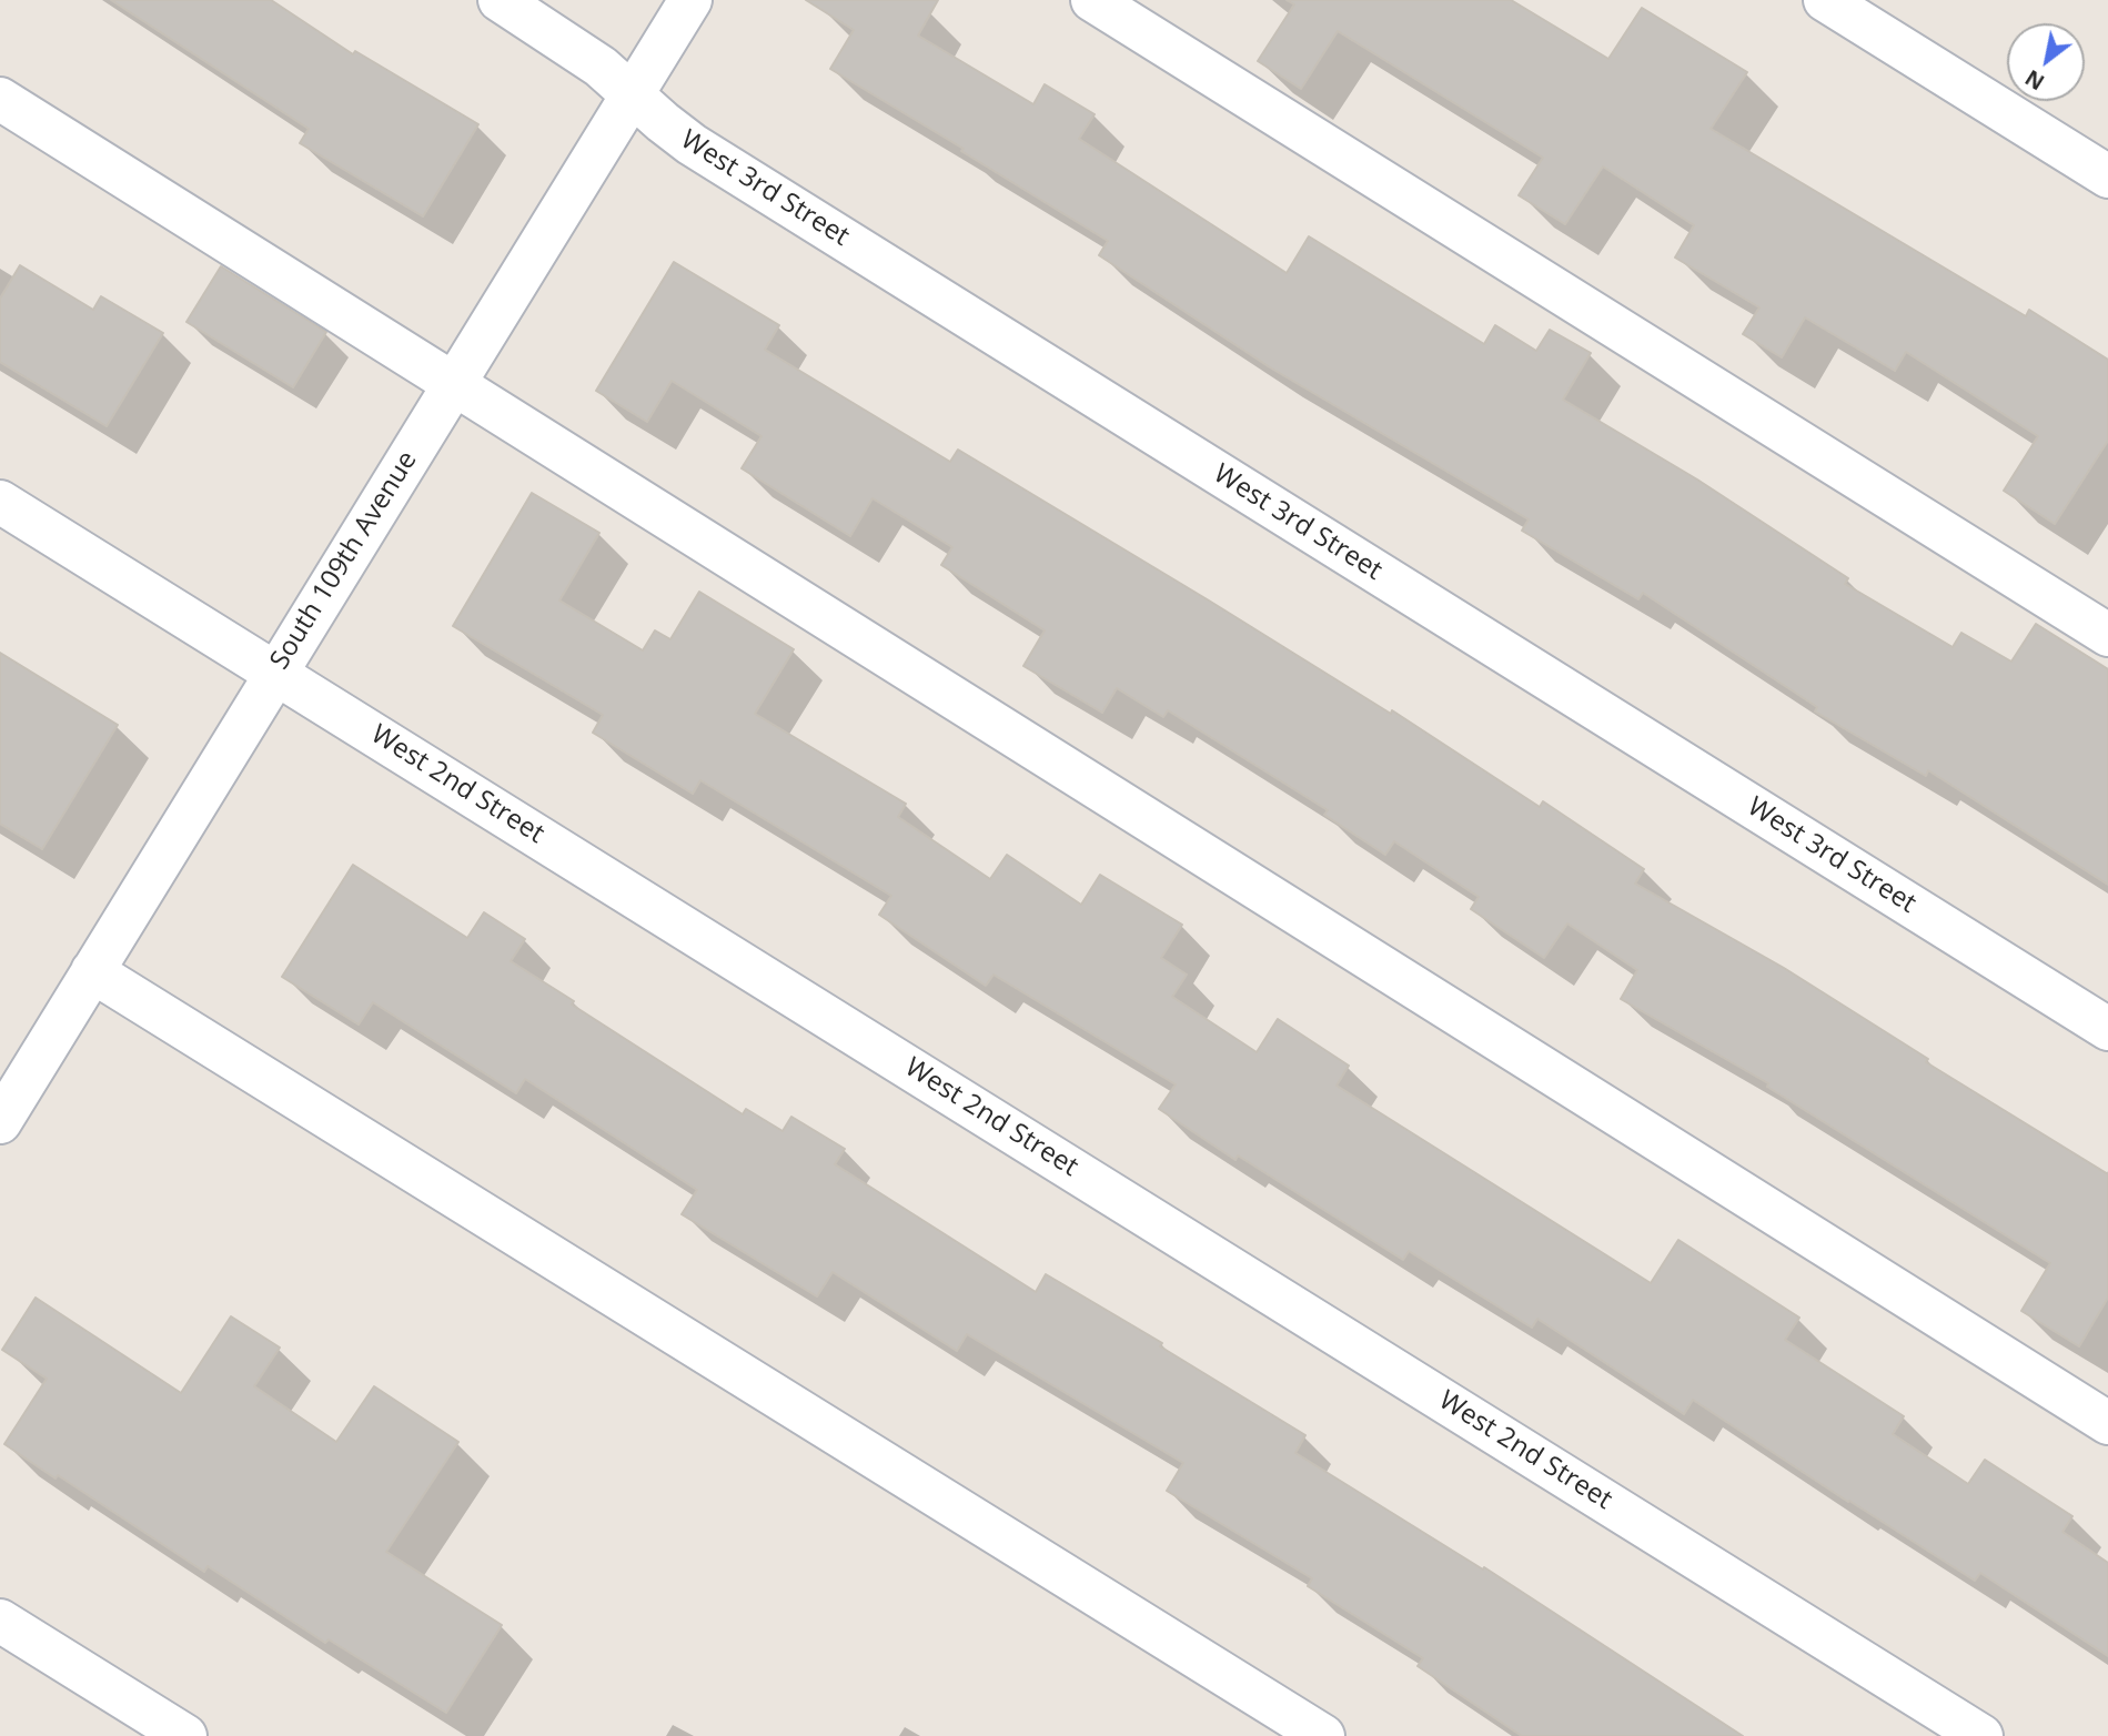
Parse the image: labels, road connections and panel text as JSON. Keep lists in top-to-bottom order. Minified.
{"streets":{"street":["West 3rd Street","South 109th Avenue","West 2nd Street"]},"crossings":[["West 3rd Street","South 109th Avenue"],["South 109th Avenue","West 2nd Street"]],"north":"bottom left"}
